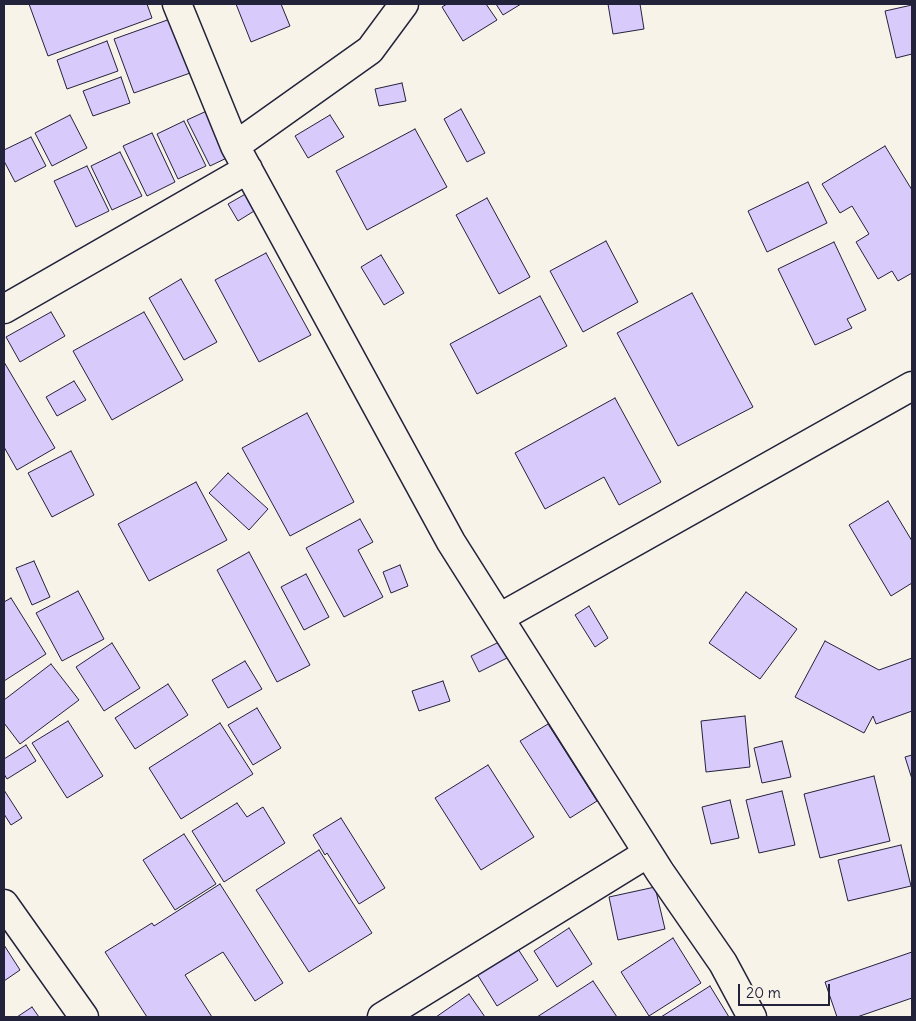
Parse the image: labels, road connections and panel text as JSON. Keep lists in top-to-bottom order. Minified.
{"scale_bar":"20 m"}
